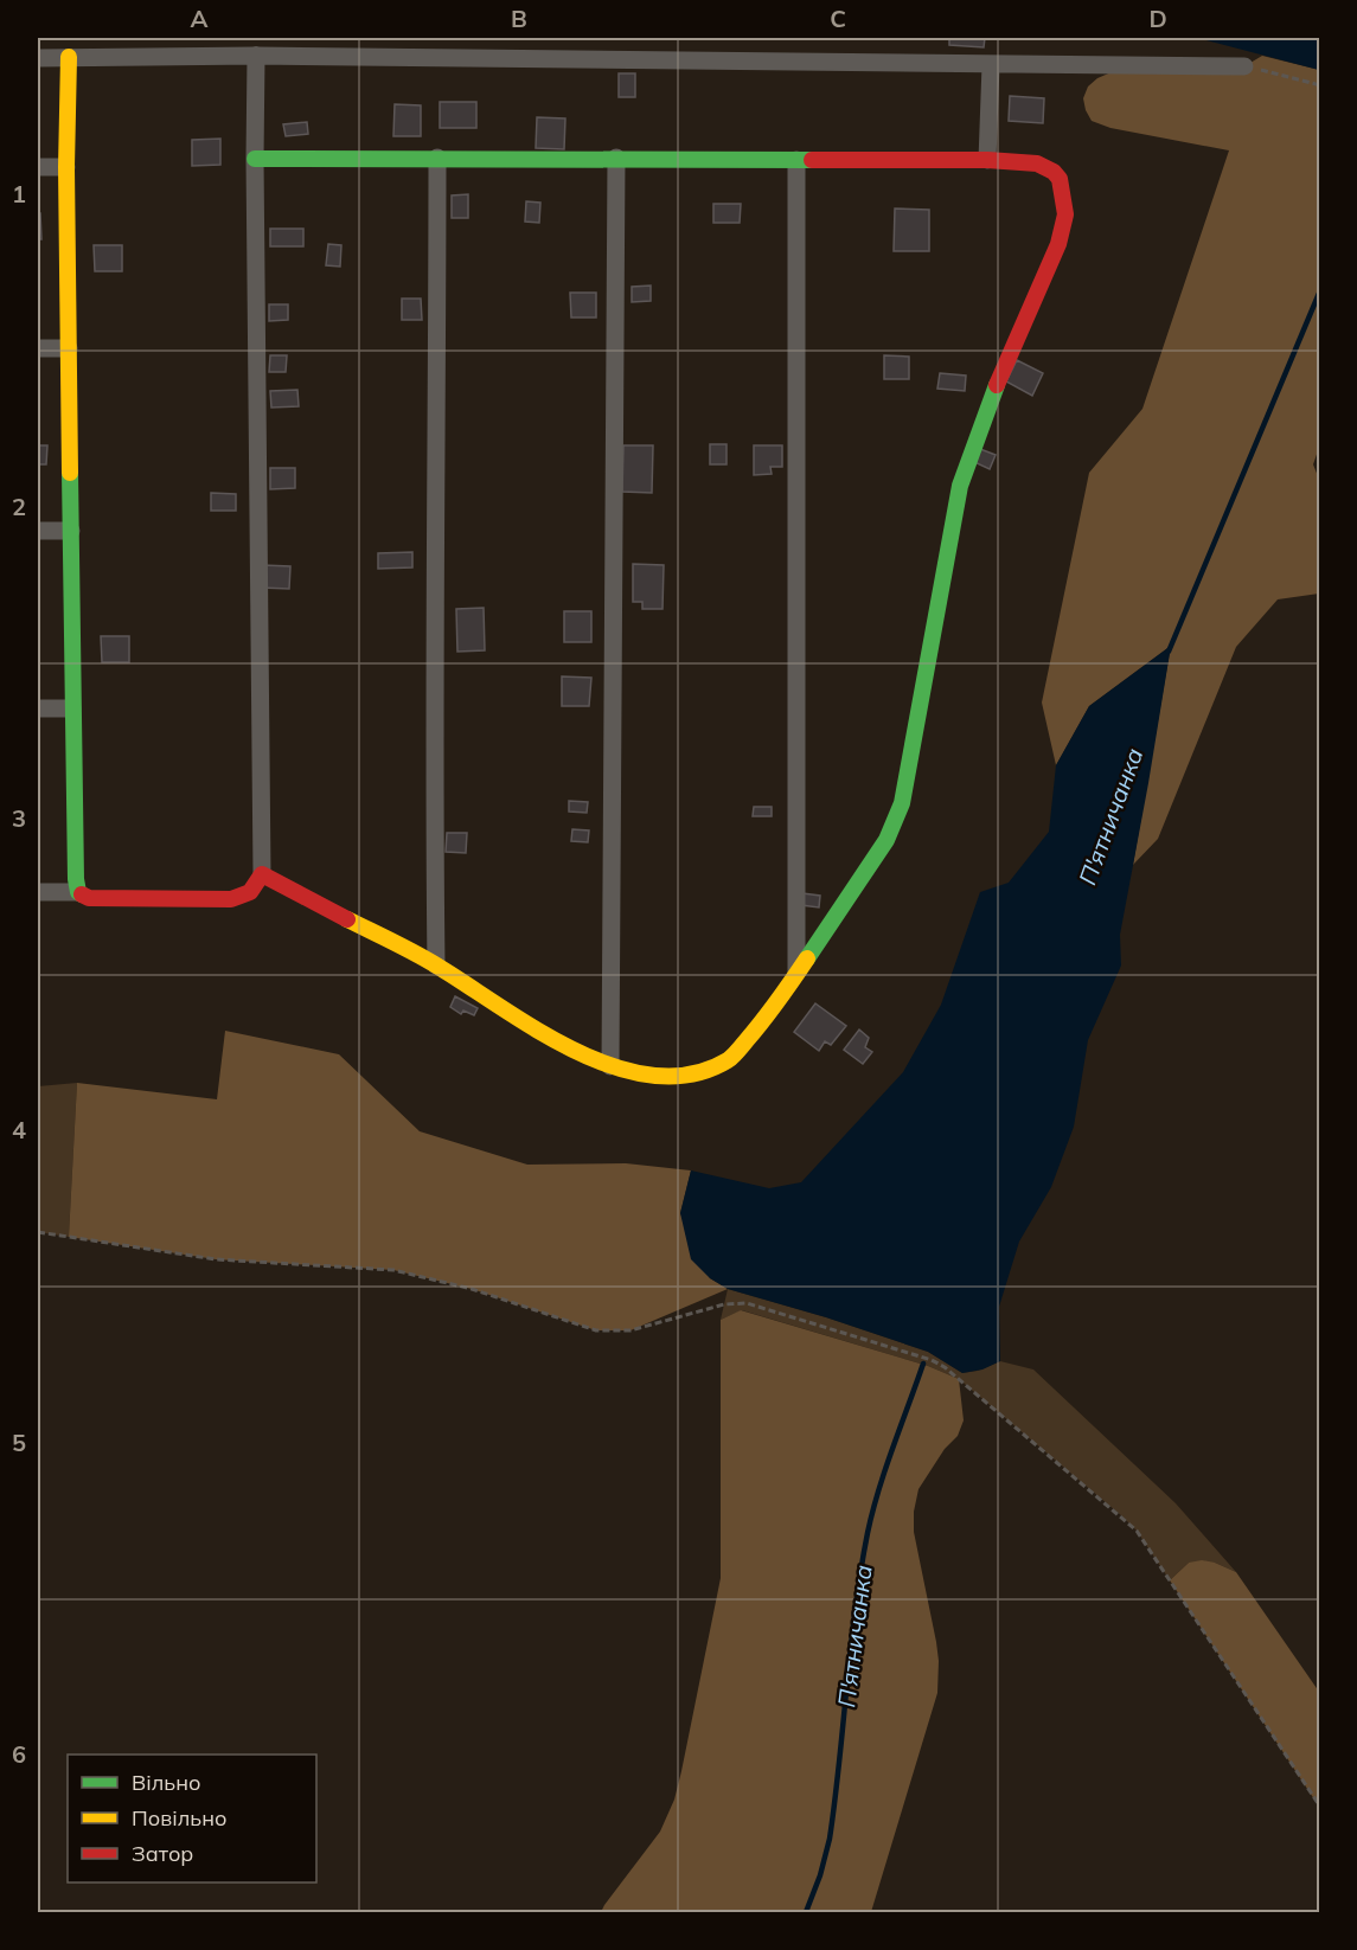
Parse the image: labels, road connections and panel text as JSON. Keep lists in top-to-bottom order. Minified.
{"water":["П'ятничанка"],"legend":["Вільно","Повільно","Затор"],"grid":{"columns":["A","B","C","D"],"rows":["1","2","3","4","5","6"]}}
